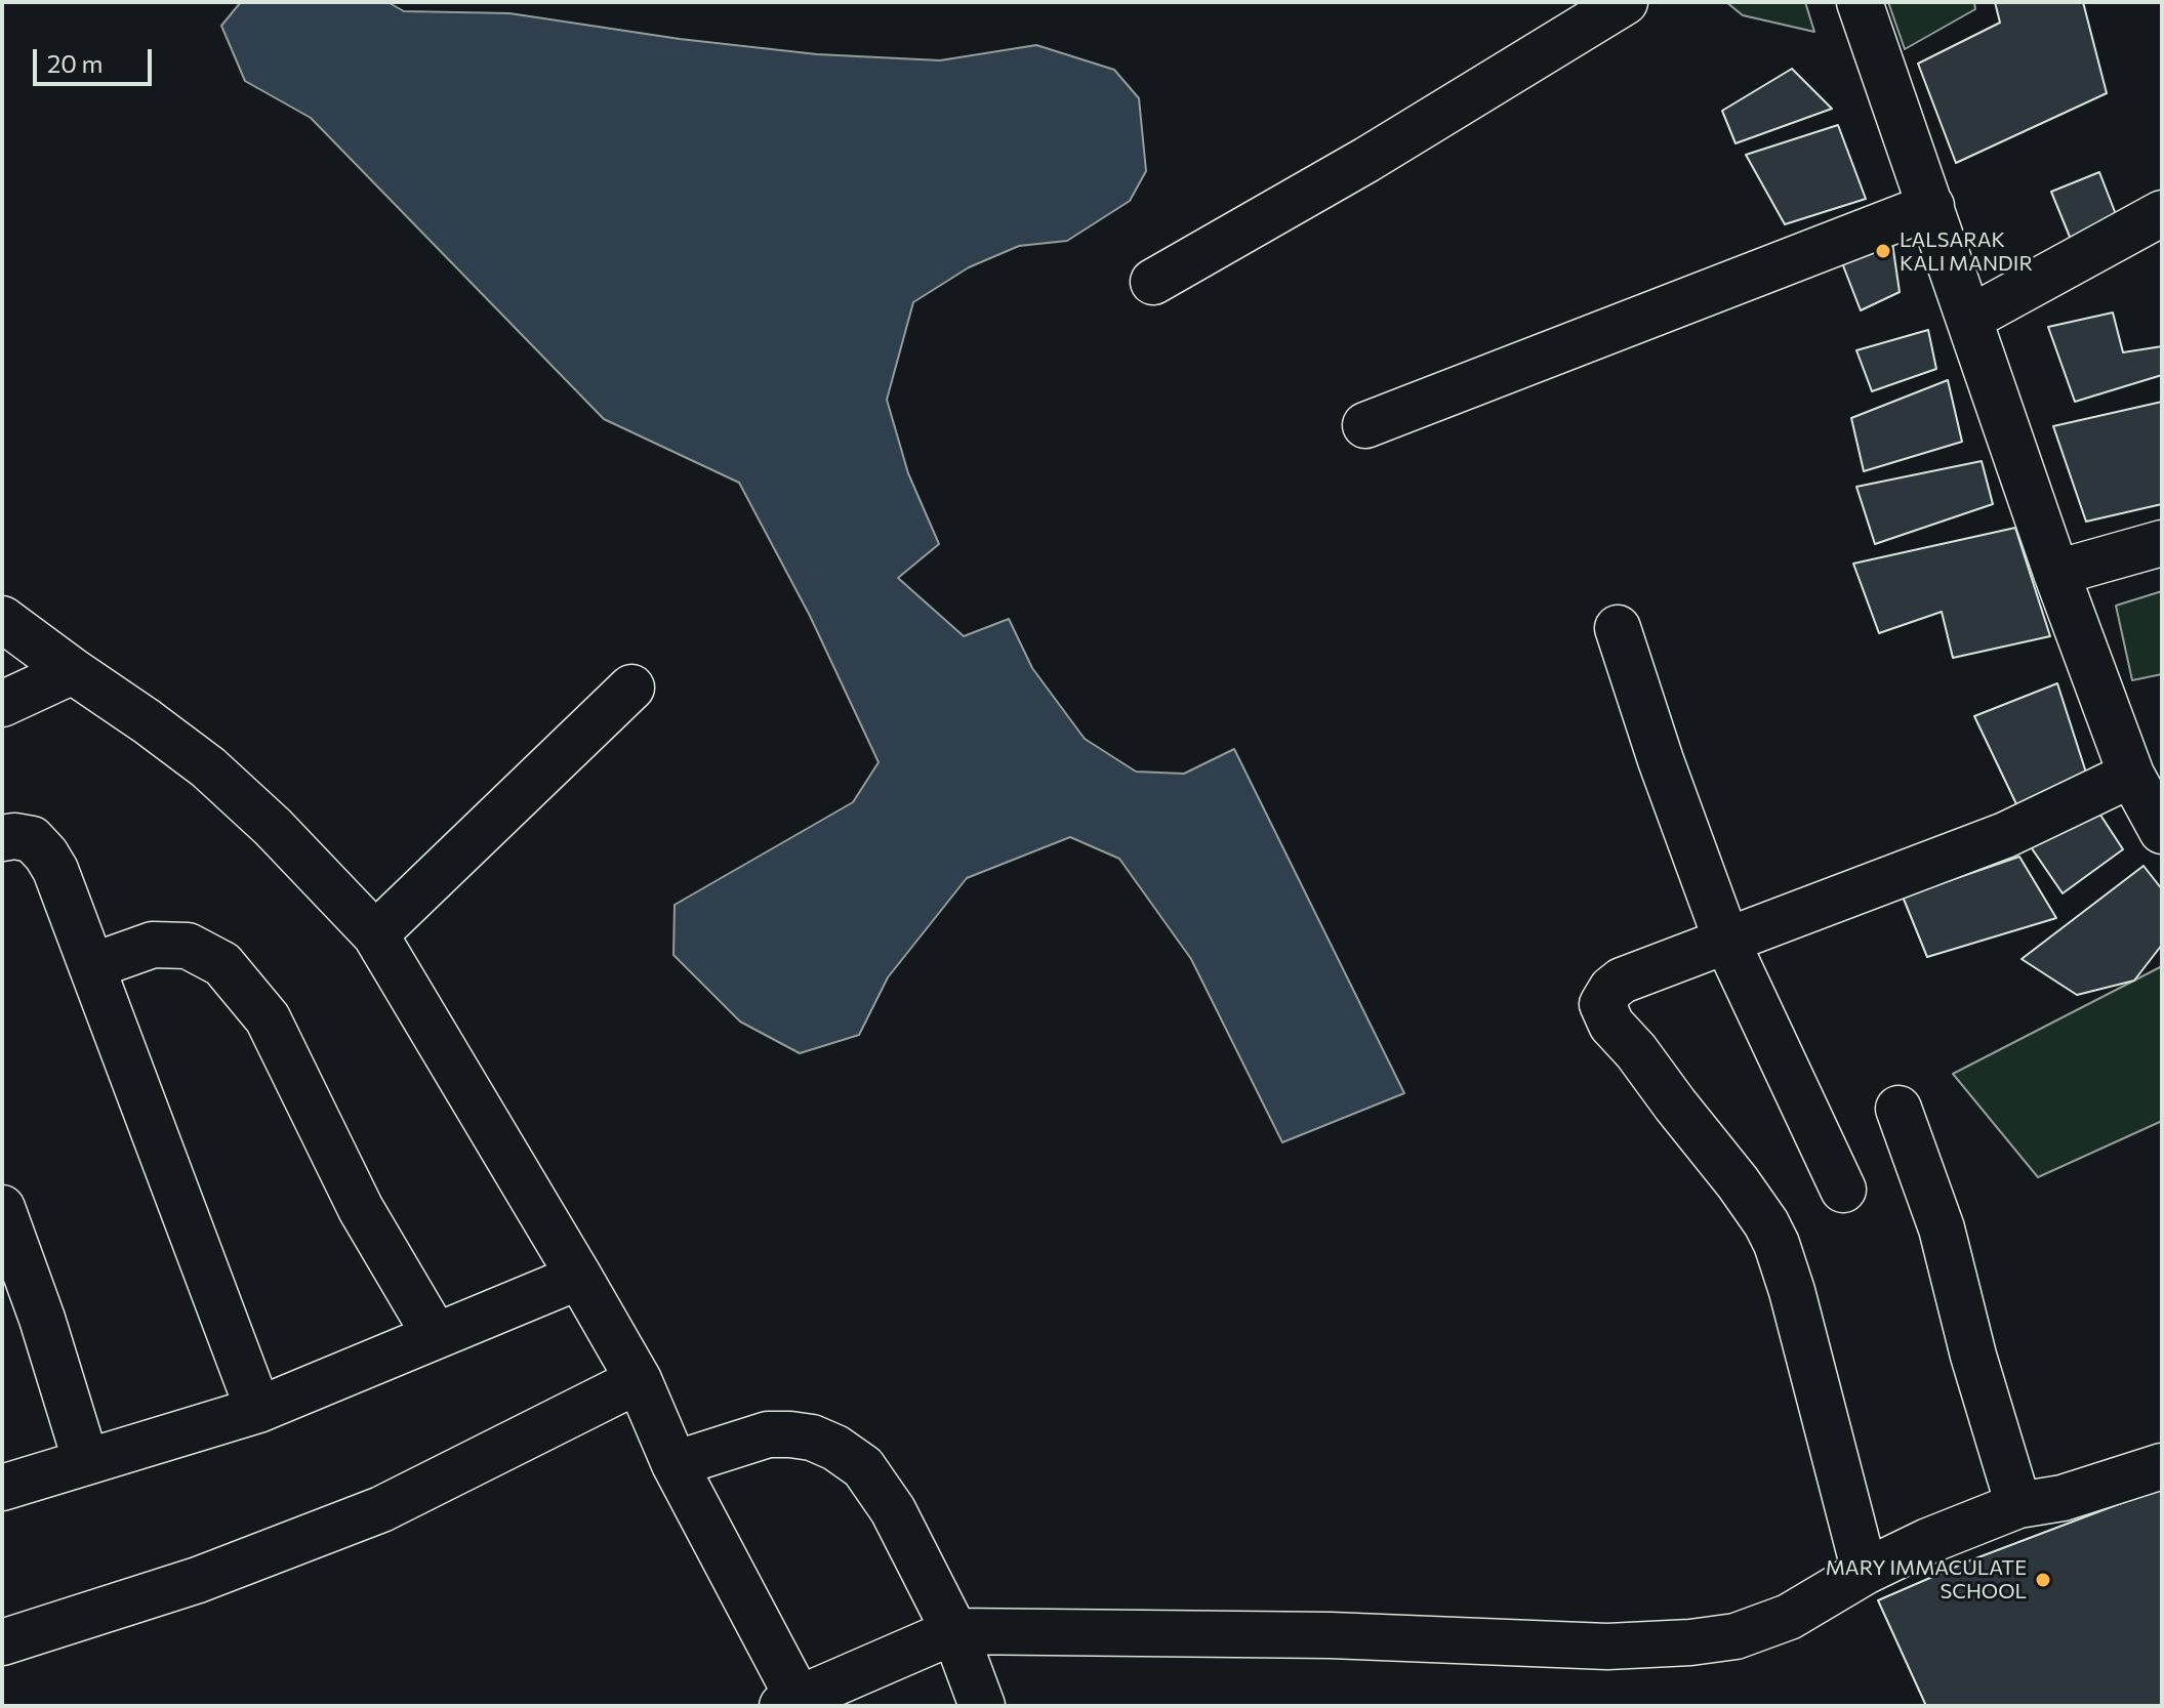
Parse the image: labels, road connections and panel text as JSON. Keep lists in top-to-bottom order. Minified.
{"places":["LALSARAK KALI MANDIR","MARY IMMACULATE SCHOOL"],"scale_bar":"20 m"}
